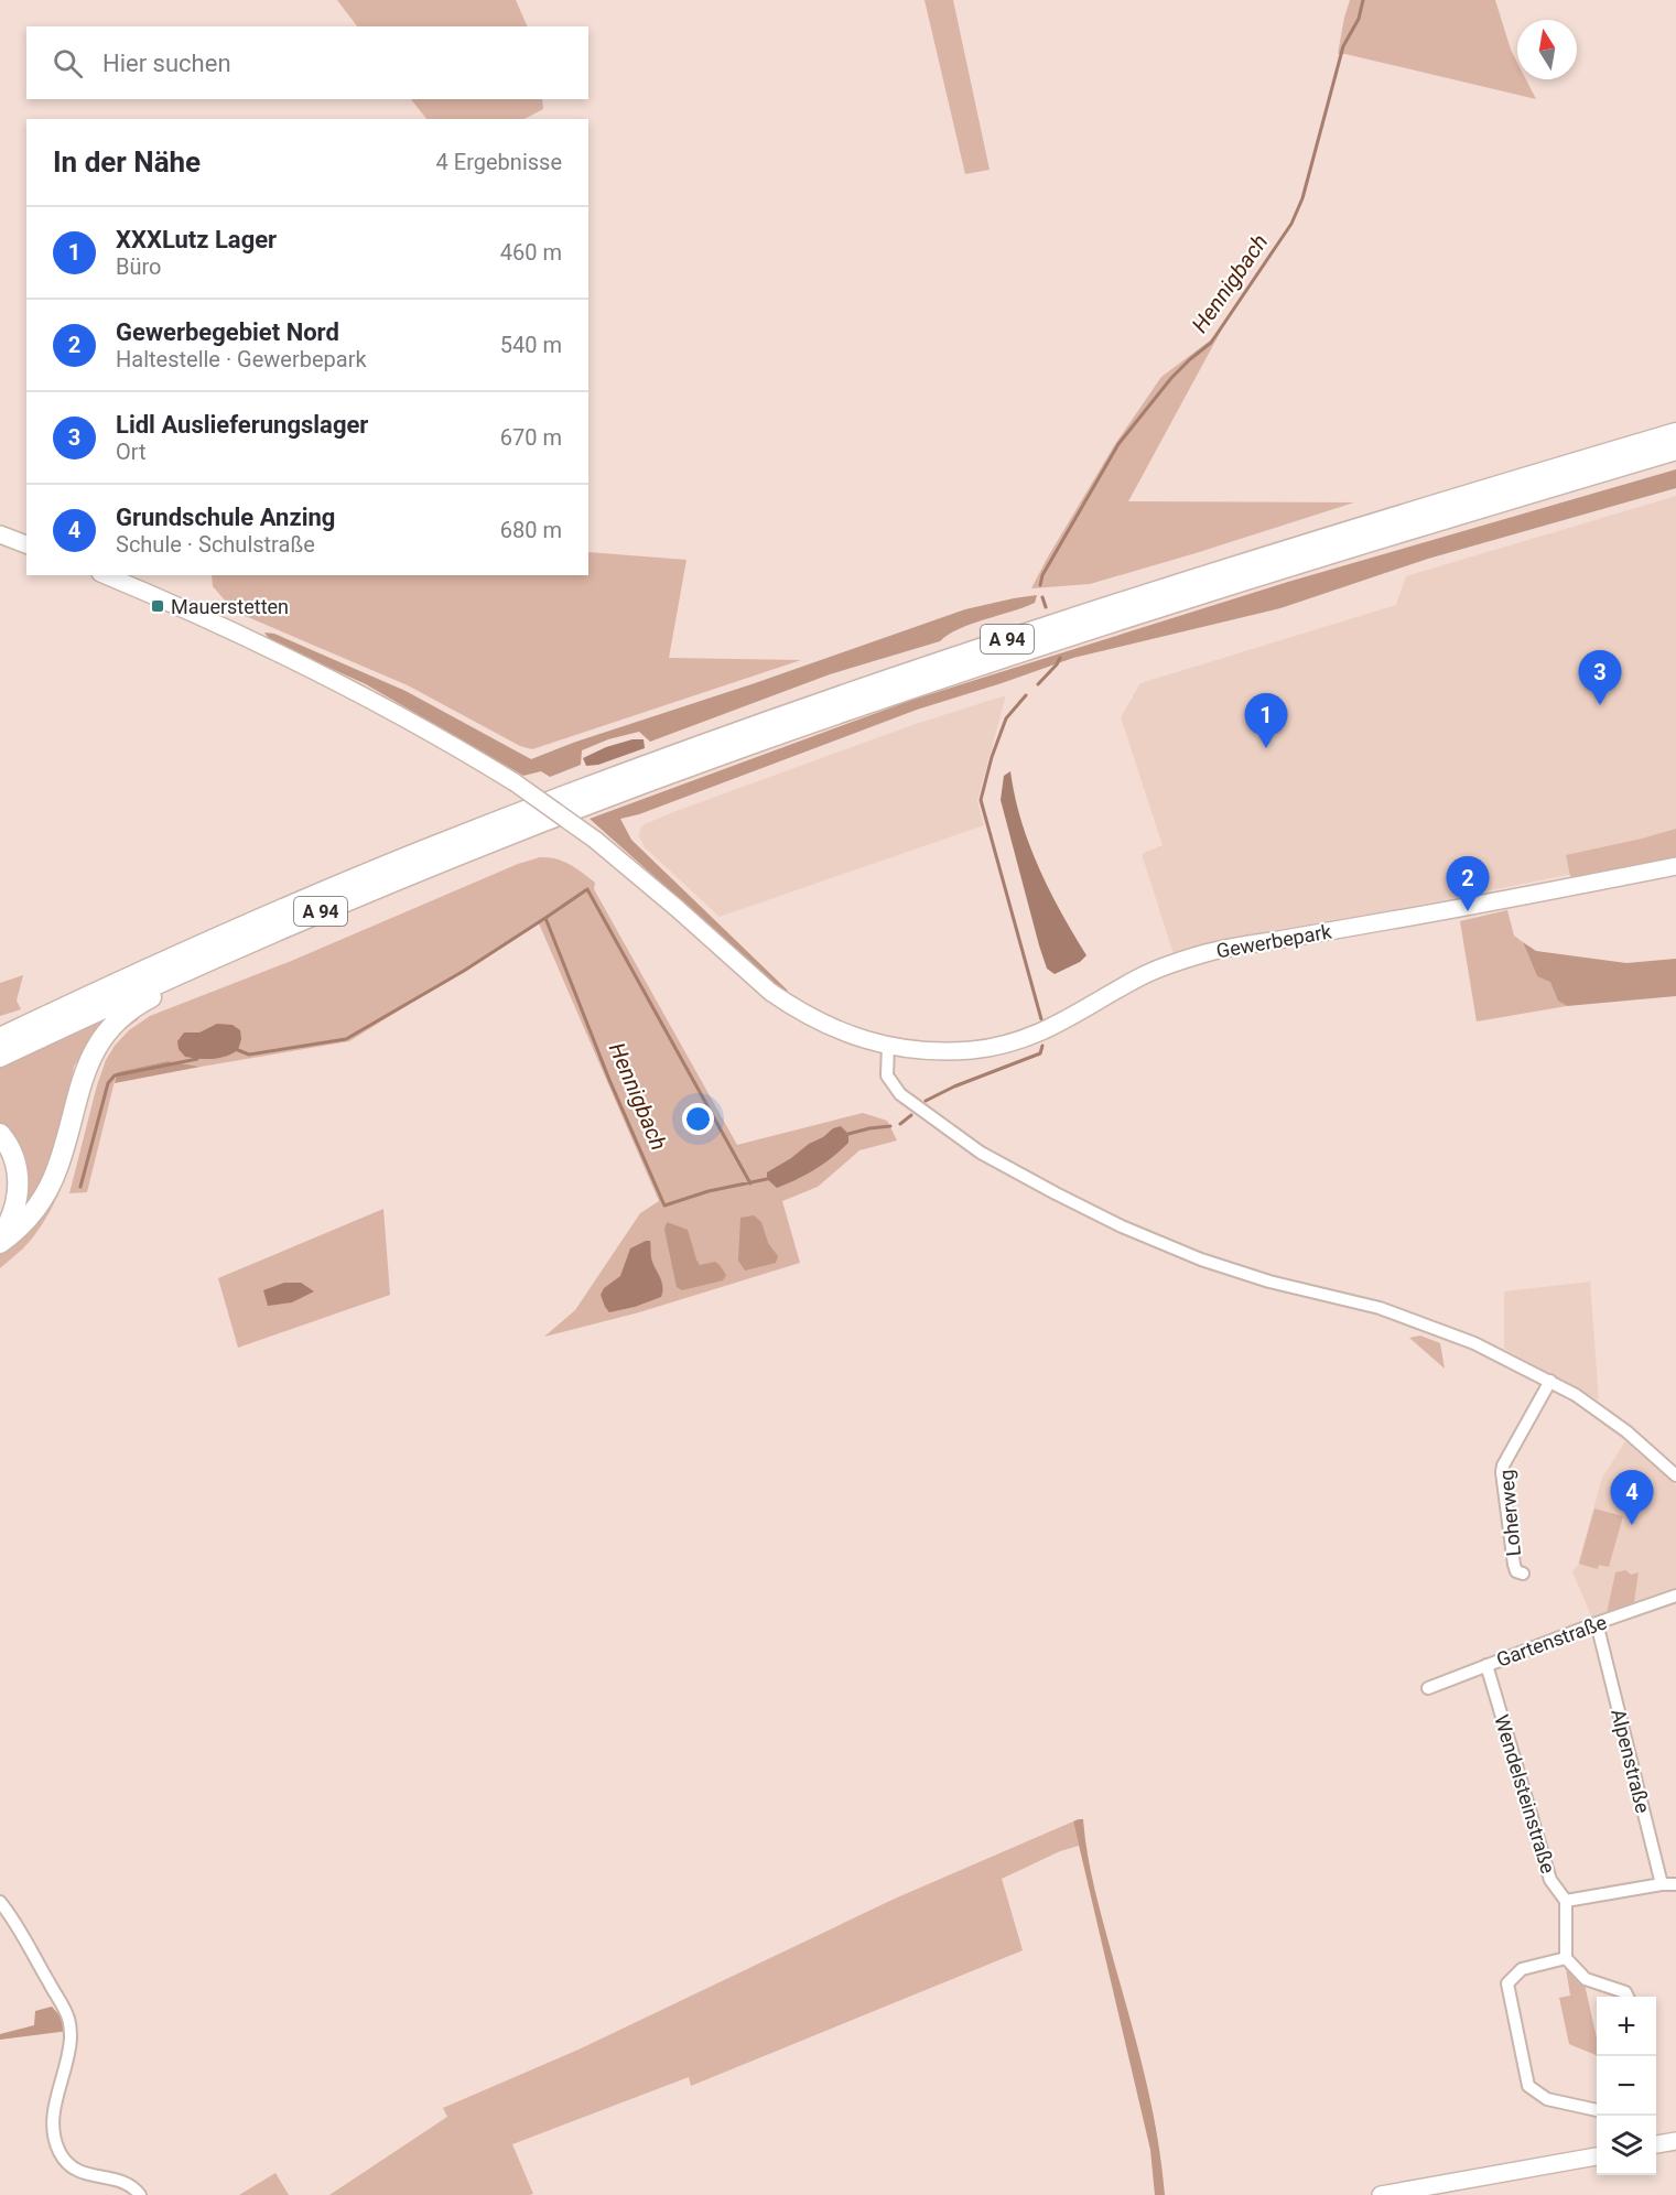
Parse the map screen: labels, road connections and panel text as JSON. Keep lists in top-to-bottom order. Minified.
{"streets":{"highway":["A 94"],"street":["Gewerbepark","Loherweg","Gartenstraße","Alpenstraße","Wendelsteinstraße"]},"crossings":[["Gartenstraße","Alpenstraße"],["Gartenstraße","Wendelsteinstraße"]],"water":["Hennigbach"],"places":{"transit":["Mauerstetten"]},"north":"top","page":{"search":"Hier suchen","heading":["In der Nähe","4 Ergebnisse"],"list":[{"mark":"1","name":"XXXLutz Lager","note":"Büro","value":"460 m"},{"mark":"2","name":"Gewerbegebiet Nord","note":"Haltestelle · Gewerbepark","value":"540 m"},{"mark":"3","name":"Lidl Auslieferungslager","note":"Ort","value":"670 m"},{"mark":"4","name":"Grundschule Anzing","note":"Schule · Schulstraße","value":"680 m"}],"pins":["3","1","2","4"],"map_buttons":["+","−"]}}
